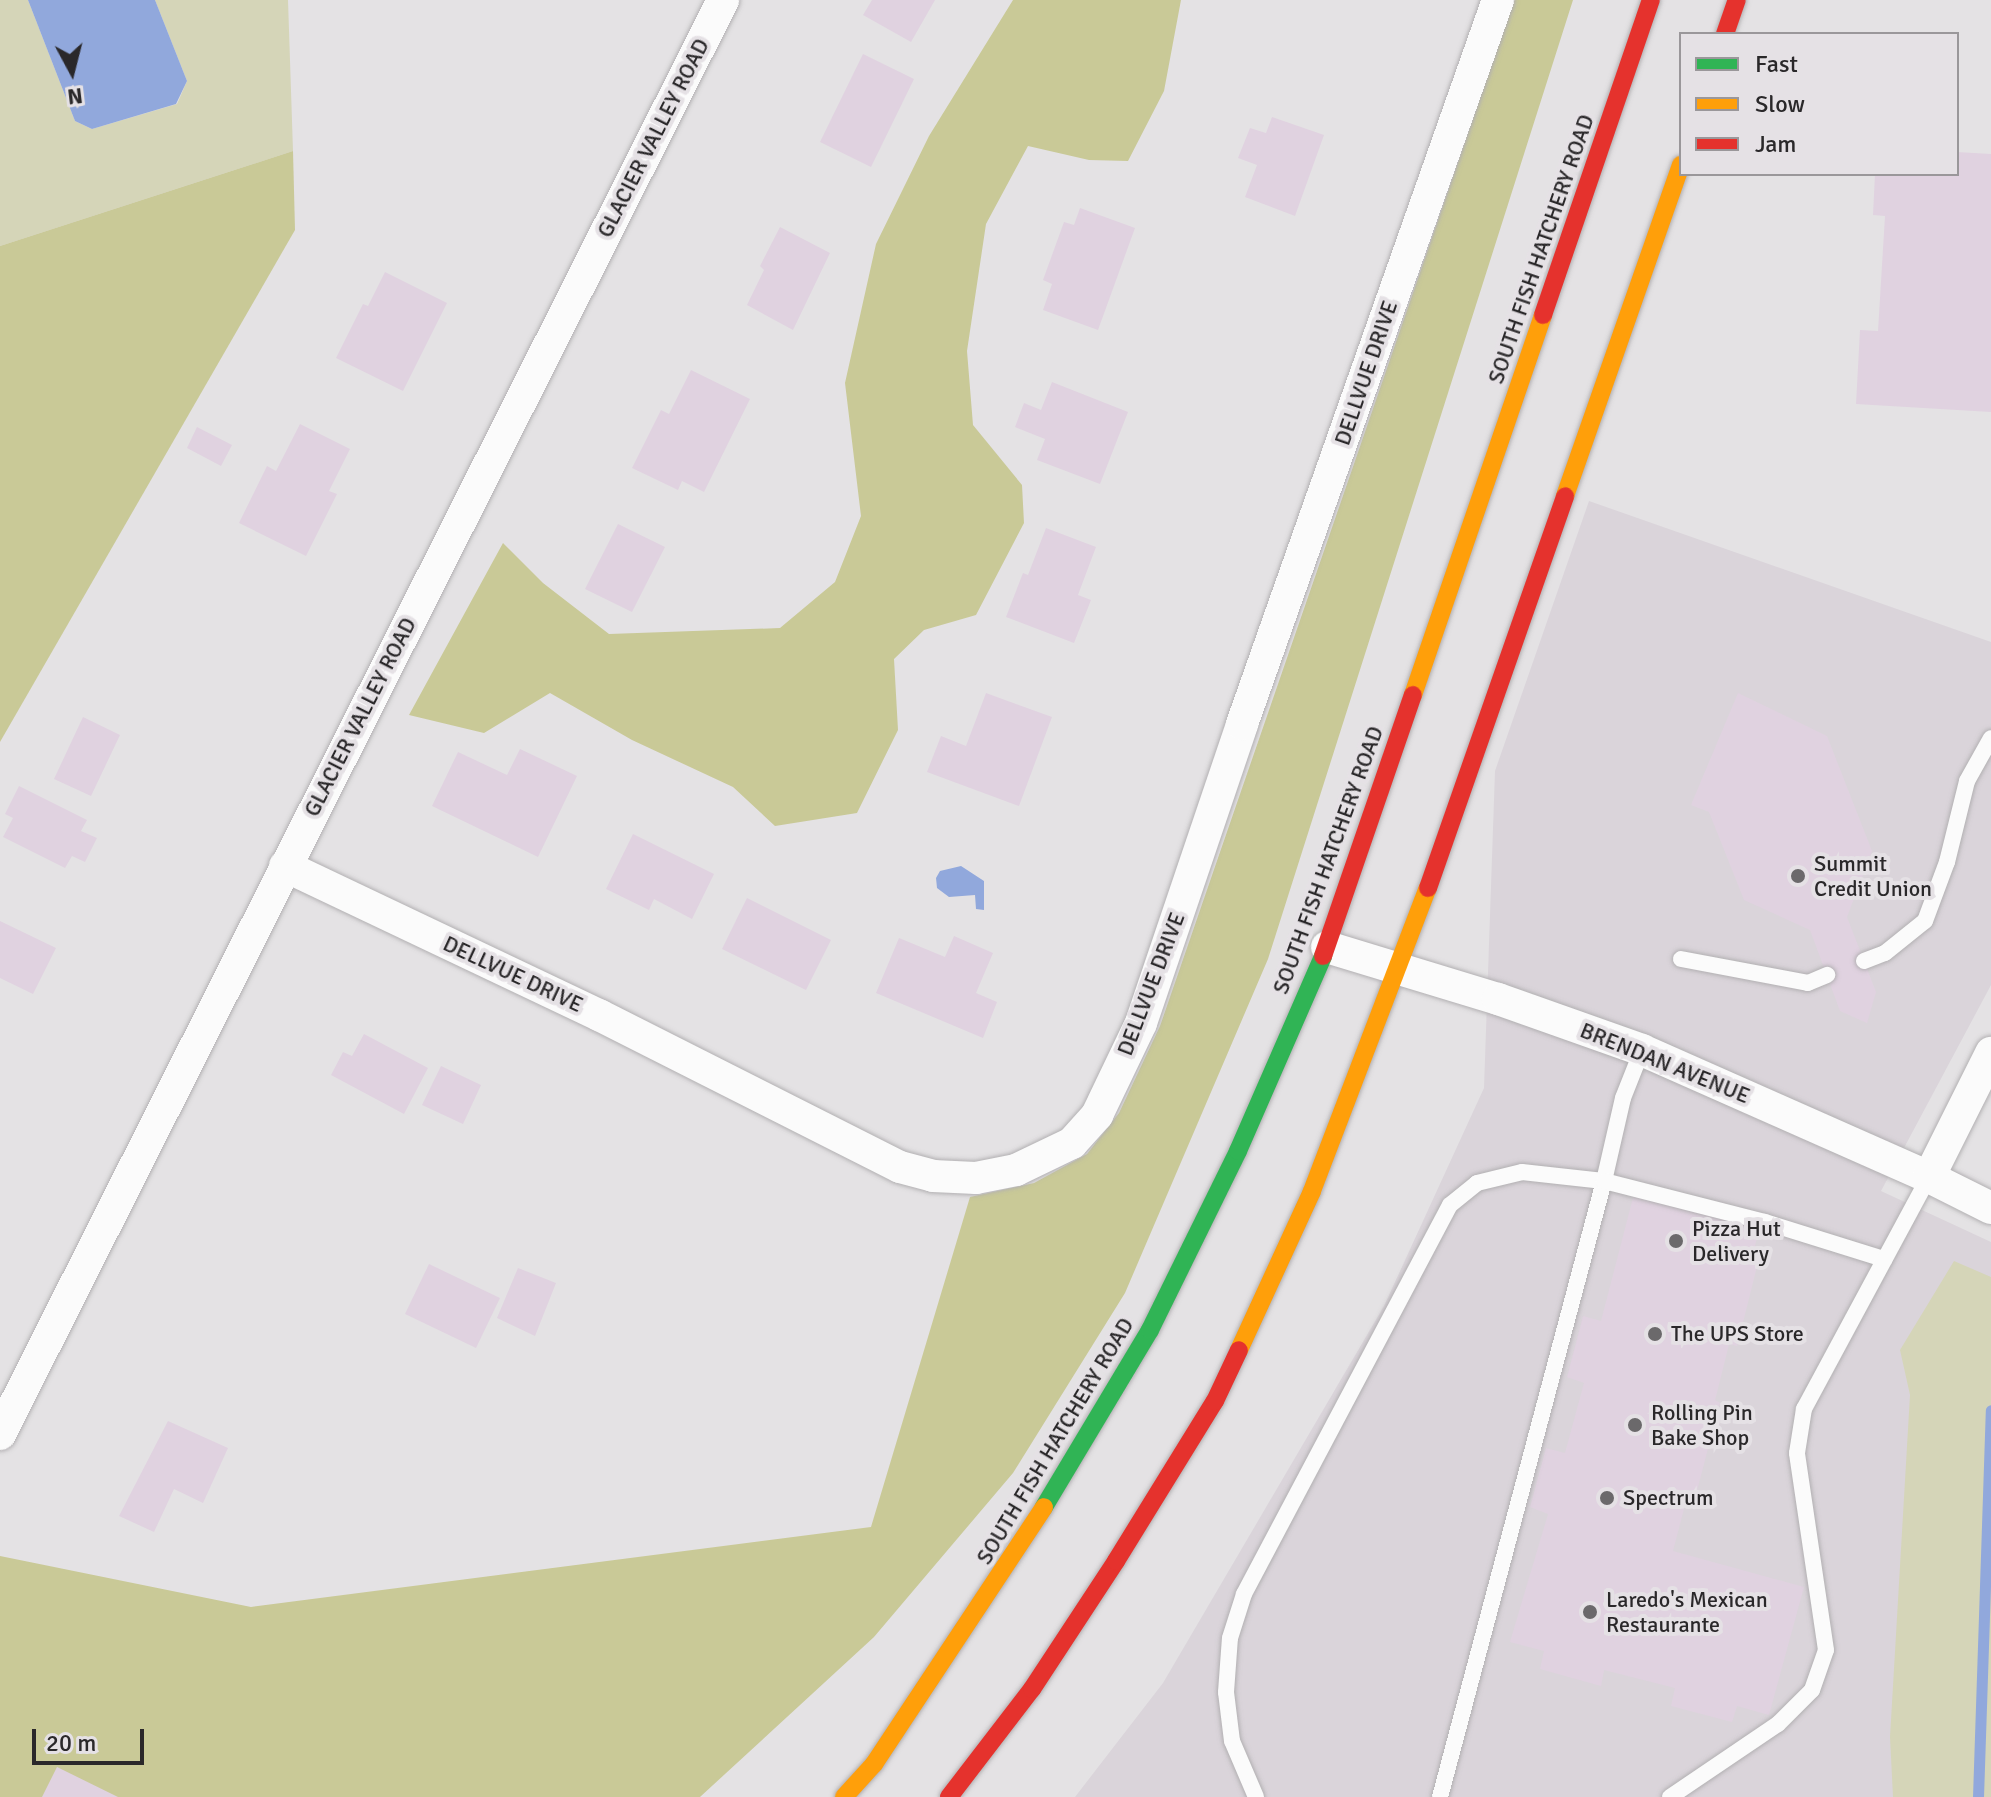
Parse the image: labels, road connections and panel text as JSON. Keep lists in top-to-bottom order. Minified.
{"streets":{"main road":["SOUTH FISH HATCHERY ROAD"],"street":["GLACIER VALLEY ROAD","DELLVUE DRIVE","BRENDAN AVENUE"]},"crossings":[["GLACIER VALLEY ROAD","DELLVUE DRIVE"],["SOUTH FISH HATCHERY ROAD","BRENDAN AVENUE"]],"places":["Summit Credit Union","Pizza Hut Delivery","The UPS Store","Rolling Pin Bake Shop","Spectrum","Laredo's Mexican Restaurante"],"legend":["Fast","Slow","Jam"],"scale_bar":"20 m","north":"bottom"}
